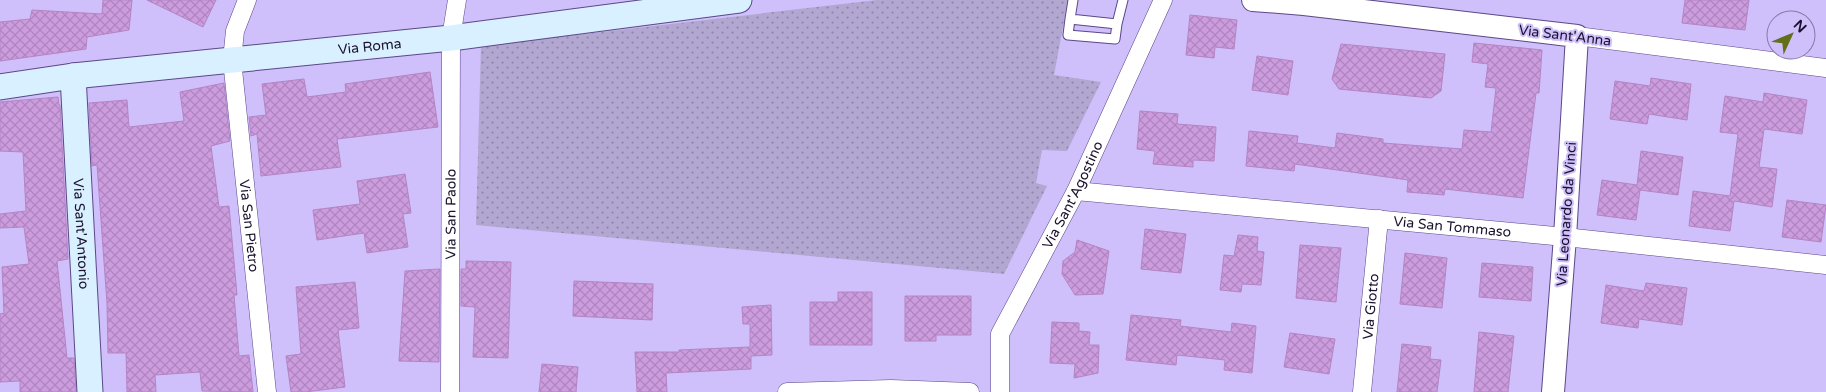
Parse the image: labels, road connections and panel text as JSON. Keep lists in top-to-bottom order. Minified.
{"streets":{"main road":["Via Roma","Via Sant'Antonio"],"street":["Via Sant'Anna","Via Sant'Agostino","Via Leonardo da Vinci","Via San Paolo","Via San Pietro","Via San Tommaso","Via Giotto"]},"crossings":[["Via Sant'Anna","Via Leonardo da Vinci"],["Via Roma","Via San Paolo"],["Via Roma","Via San Pietro"],["Via Roma","Via Sant'Antonio"],["Via Sant'Agostino","Via San Tommaso"],["Via Leonardo da Vinci","Via San Tommaso"],["Via San Tommaso","Via Giotto"]],"north":"top right"}
